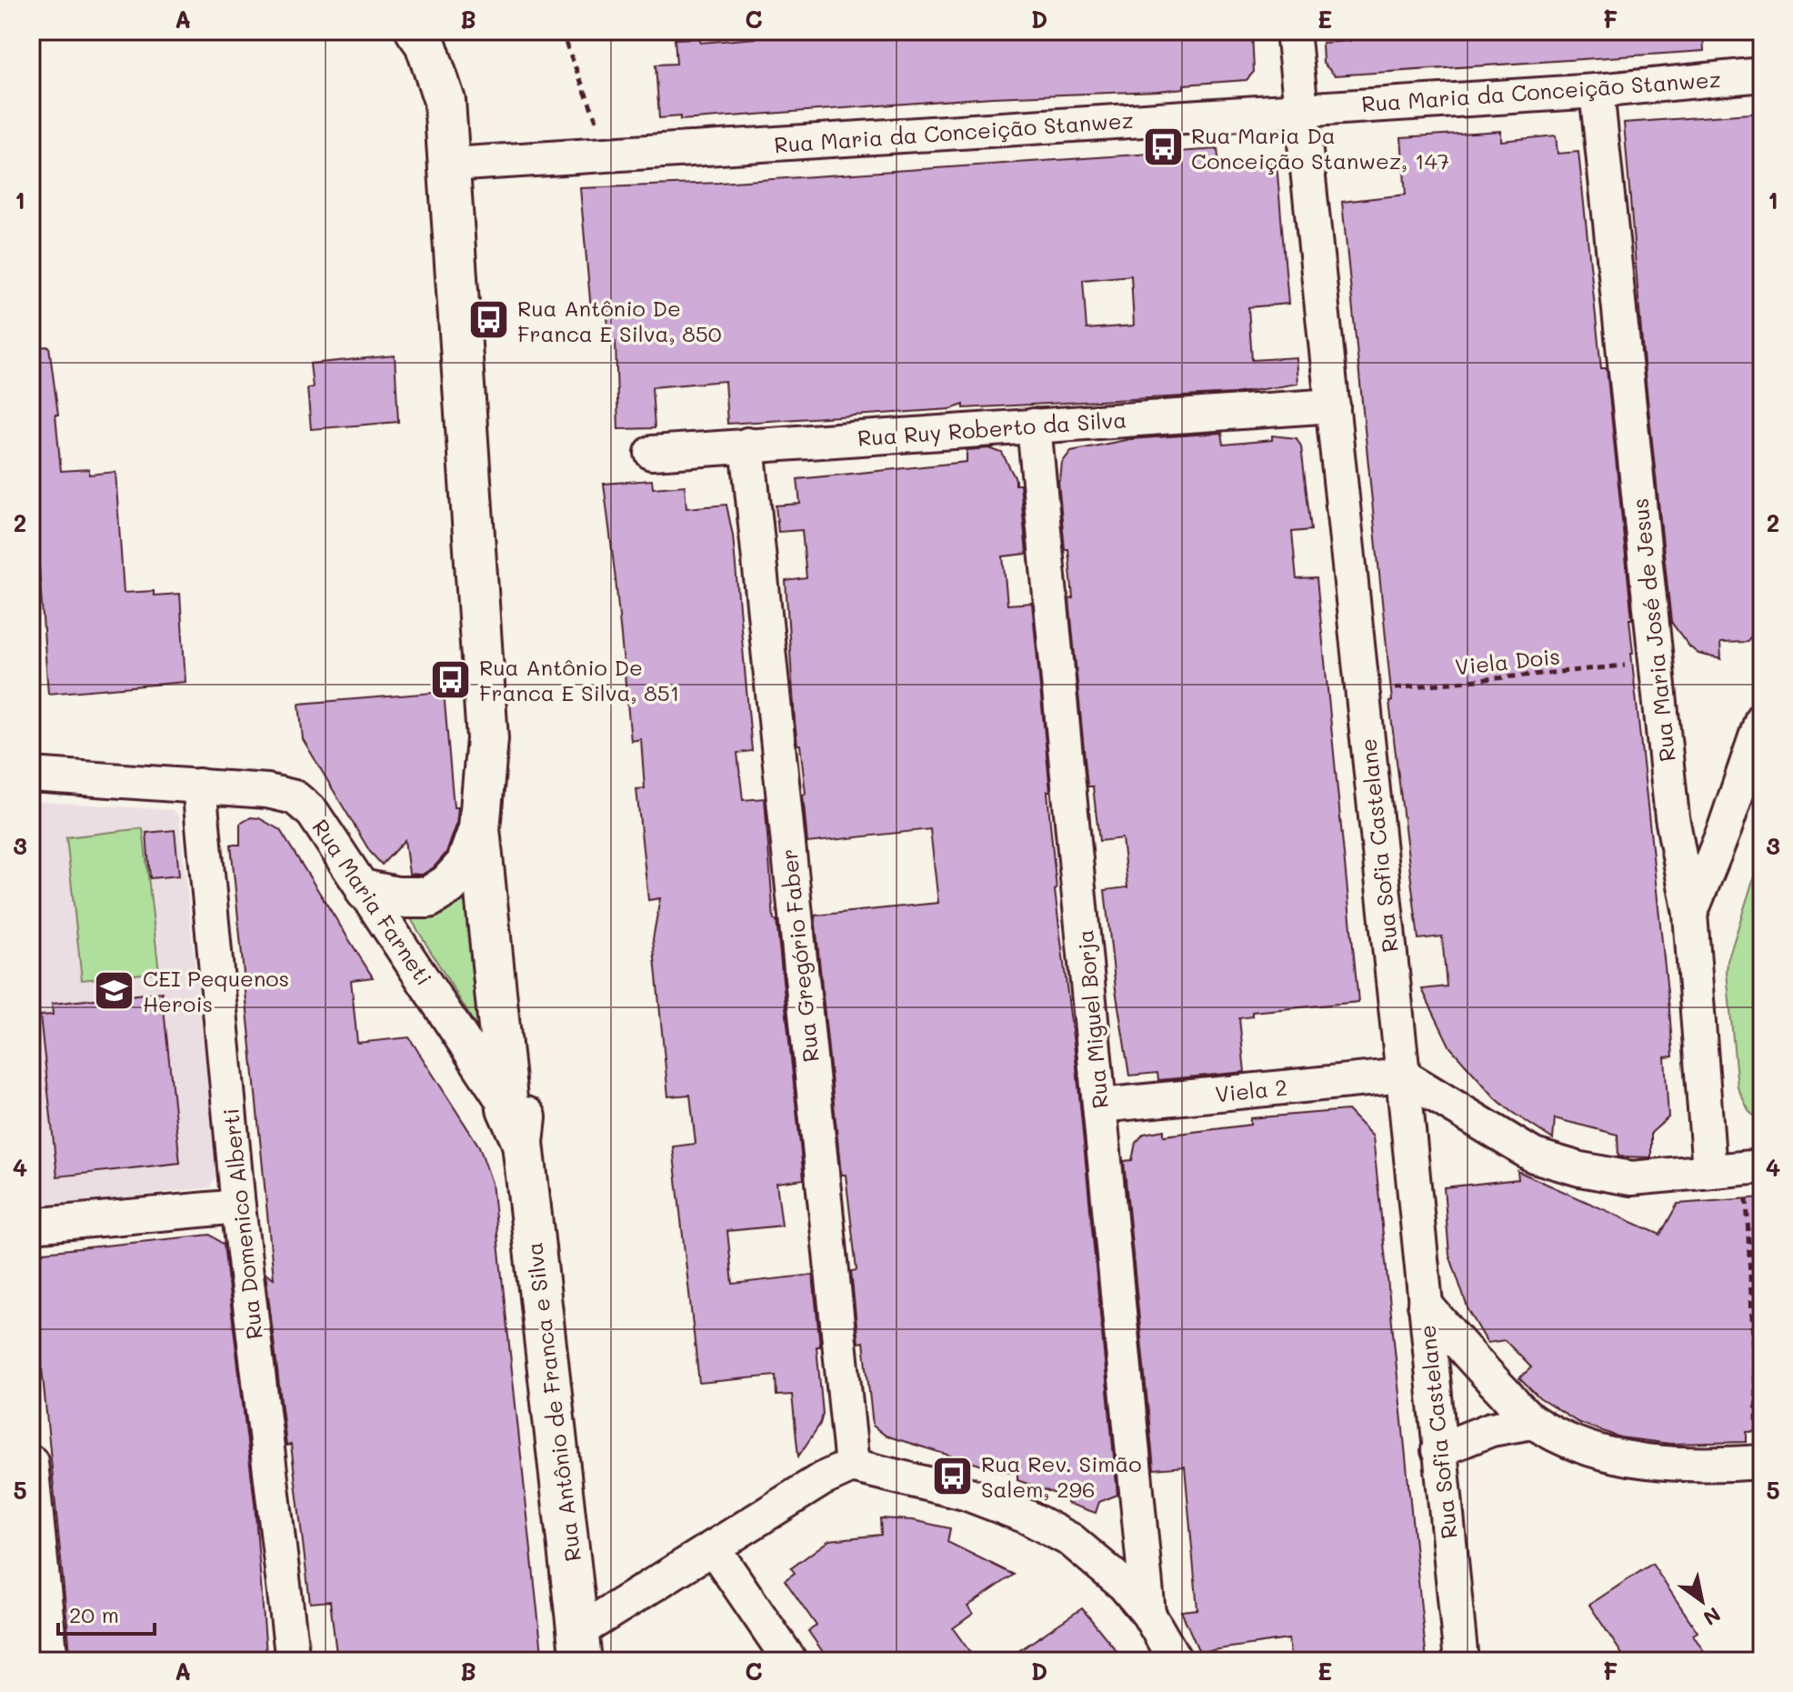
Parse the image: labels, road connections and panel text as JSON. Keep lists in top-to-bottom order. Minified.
{"streets":{"main road":["Rua Antônio de Franca e Silva"],"street":["Rua Maria da Conceição Stanwez","Rua Ruy Roberto da Silva","Rua Maria José de Jesus","Rua Sofia Castelane","Rua Maria Farneti","Rua Gregório Faber","Rua Miguel Borja","Viela 2","Rua Domenico Alberti"],"path":["Viela Dois"]},"crossings":[["Rua Maria da Conceição Stanwez","Rua Maria José de Jesus"],["Rua Maria da Conceição Stanwez","Rua Sofia Castelane"],["Rua Maria da Conceição Stanwez","Rua Antônio de Franca e Silva"],["Rua Ruy Roberto da Silva","Rua Sofia Castelane"],["Rua Ruy Roberto da Silva","Rua Gregório Faber"],["Rua Ruy Roberto da Silva","Rua Miguel Borja"],["Rua Maria José de Jesus","Viela Dois"],["Viela Dois","Rua Sofia Castelane"],["Rua Sofia Castelane","Viela 2"],["Rua Maria Farneti","Rua Domenico Alberti"],["Rua Maria Farneti","Rua Antônio de Franca e Silva"],["Rua Miguel Borja","Viela 2"]],"places":{"bus stop":["Rua Maria Da Conceição Stanwez, 147","Rua Antônio De Franca E Silva, 850","Rua Antônio De Franca E Silva, 851","Rua Rev. Simão Salem, 296"],"school or university":["CEI Pequenos Herois"]},"scale_bar":"20 m","north":"bottom right","grid":{"columns":["A","B","C","D","E","F"],"rows":["1","2","3","4","5"]}}
